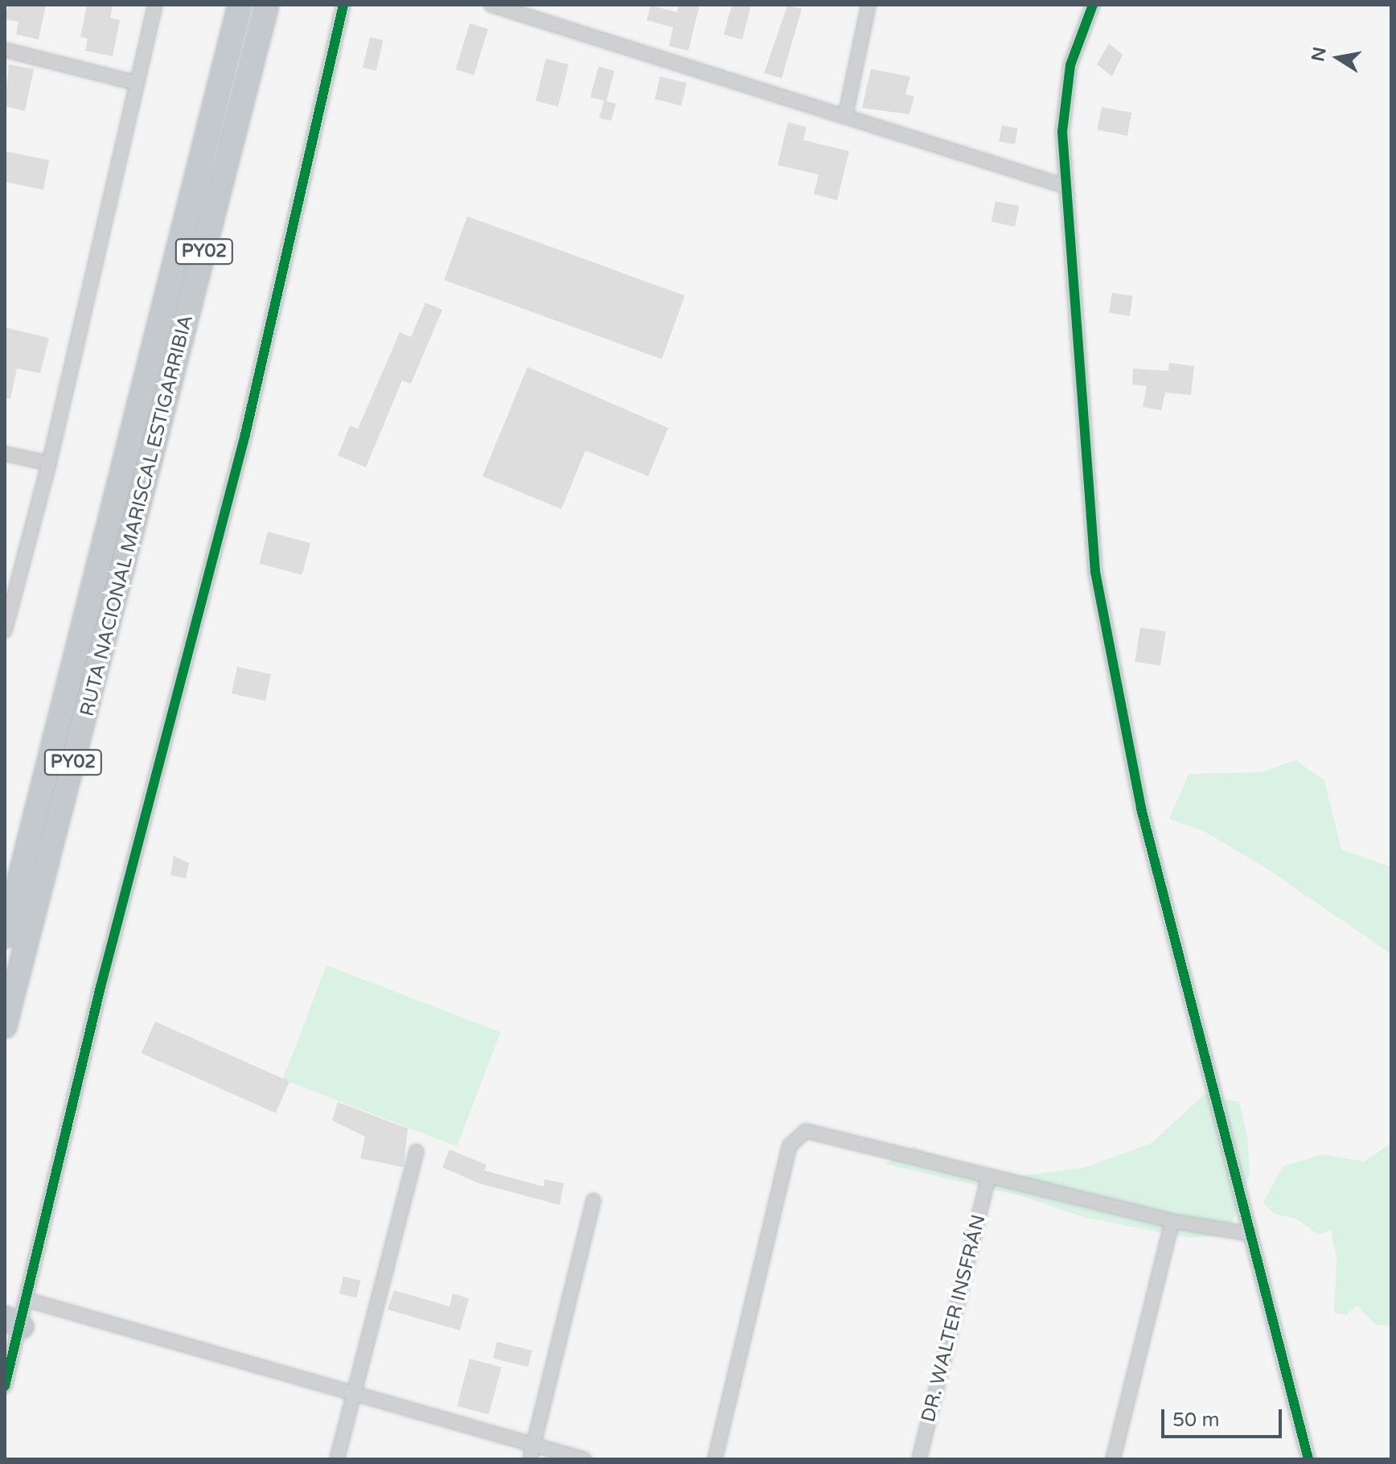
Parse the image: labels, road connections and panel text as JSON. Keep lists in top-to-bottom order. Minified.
{"streets":{"highway":["PY02","RUTA NACIONAL MARISCAL ESTIGARRIBIA"],"street":["DR. WALTER INSFRÁN"]},"scale_bar":"50 m","north":"left"}
